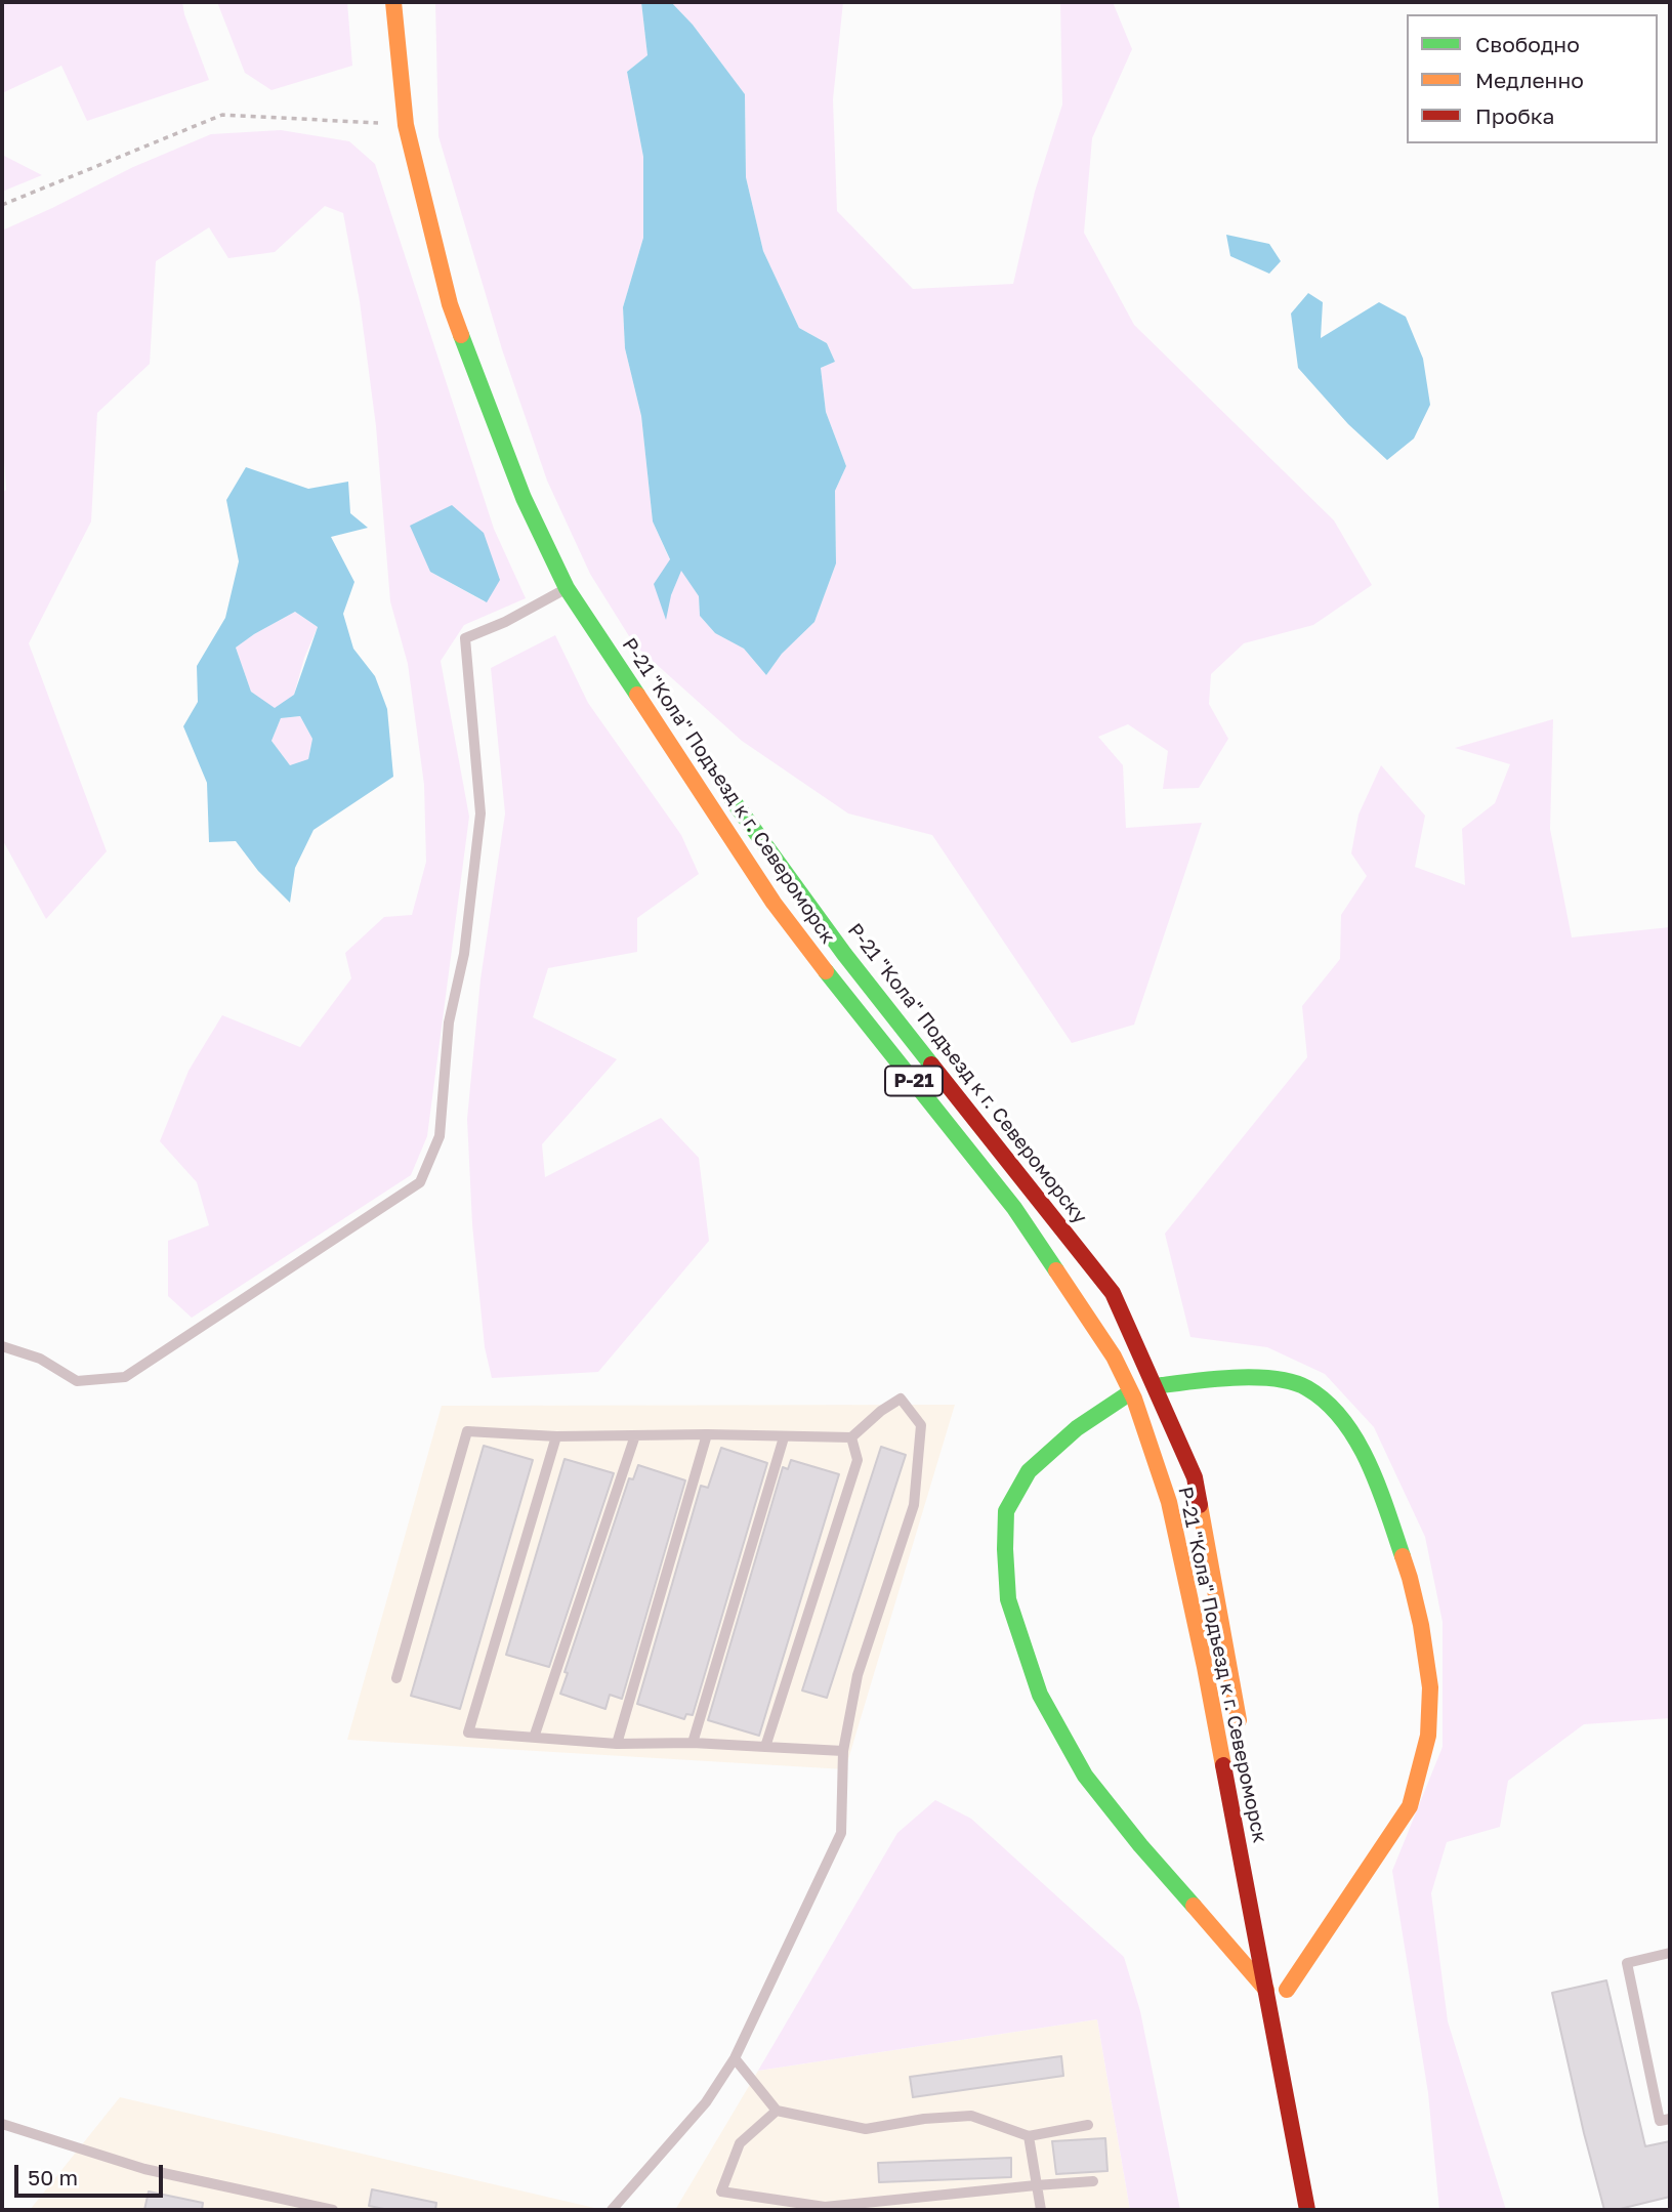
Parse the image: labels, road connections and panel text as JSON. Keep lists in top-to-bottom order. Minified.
{"streets":{"main road":["Р-21 \"Кола\" Подъезд к г. Североморск","Р-21 \"Кола\" Подъезд к г. Североморску","Р-21"]},"legend":["Свободно","Медленно","Пробка"],"scale_bar":"50 m"}
